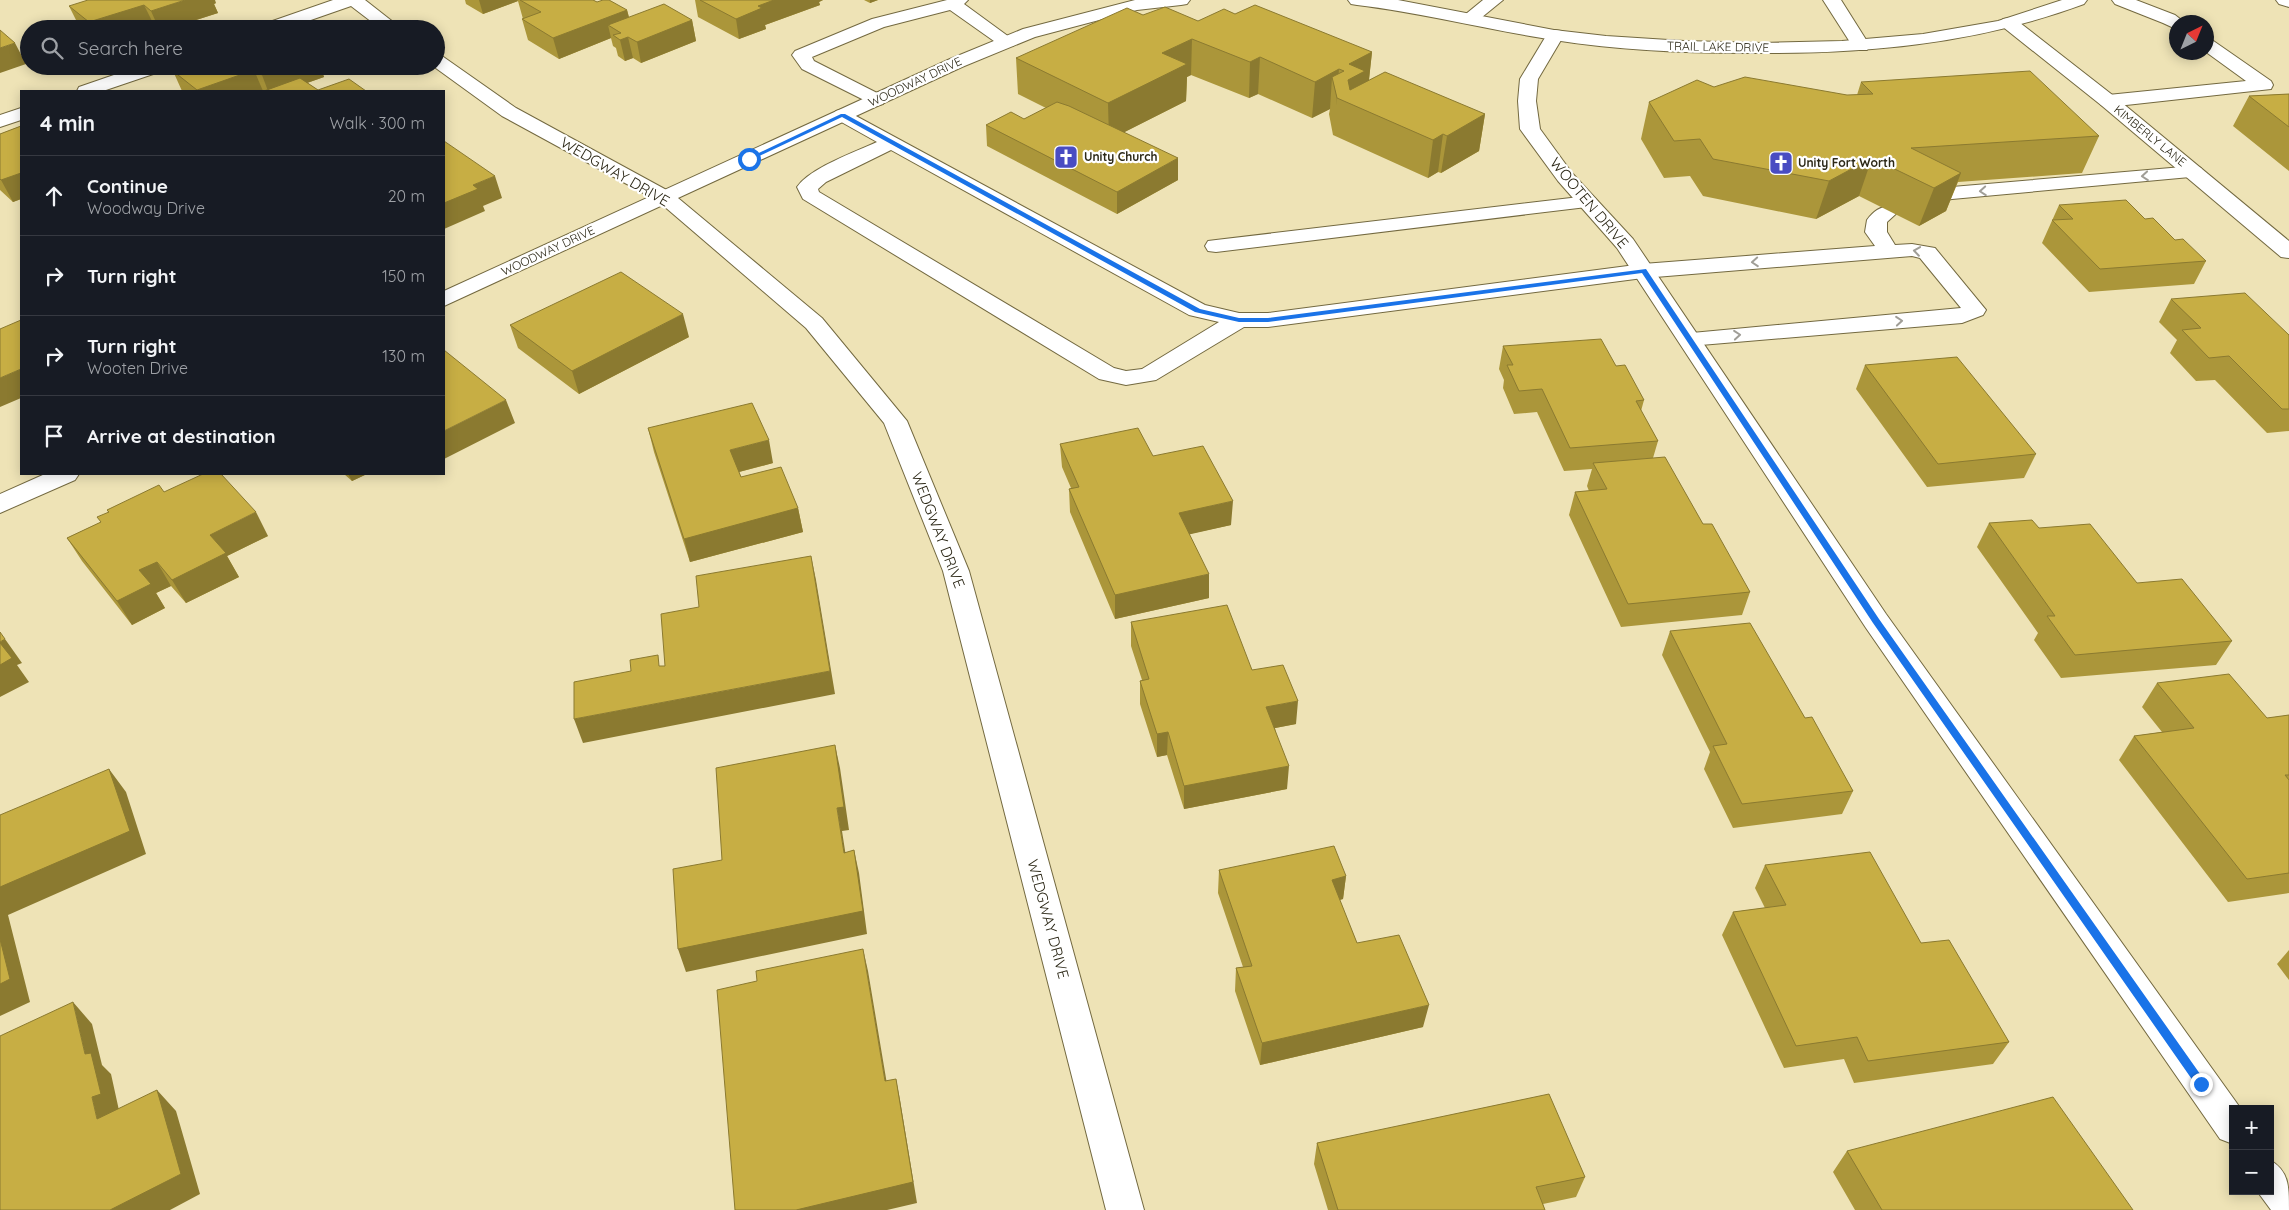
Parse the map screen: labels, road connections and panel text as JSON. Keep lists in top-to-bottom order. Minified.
{"streets":{"street":["TRAIL LAKE DRIVE","WOODWAY DRIVE","KIMBERLY LANE","WEDGWAY DRIVE","WOOTEN DRIVE"]},"crossings":[["TRAIL LAKE DRIVE","KIMBERLY LANE"],["TRAIL LAKE DRIVE","WOOTEN DRIVE"],["WOODWAY DRIVE","WEDGWAY DRIVE"]],"places":{"church":["Unity Church","Unity Fort Worth"]},"north":"top right","page":{"search":"Search here","heading":["4 min","Walk · 300 m"],"list":[["Continue","Woodway Drive","20 m"],["Turn right","150 m"],["Turn right","Wooten Drive","130 m"],"Arrive at destination"],"map_buttons":["+","−"]}}
